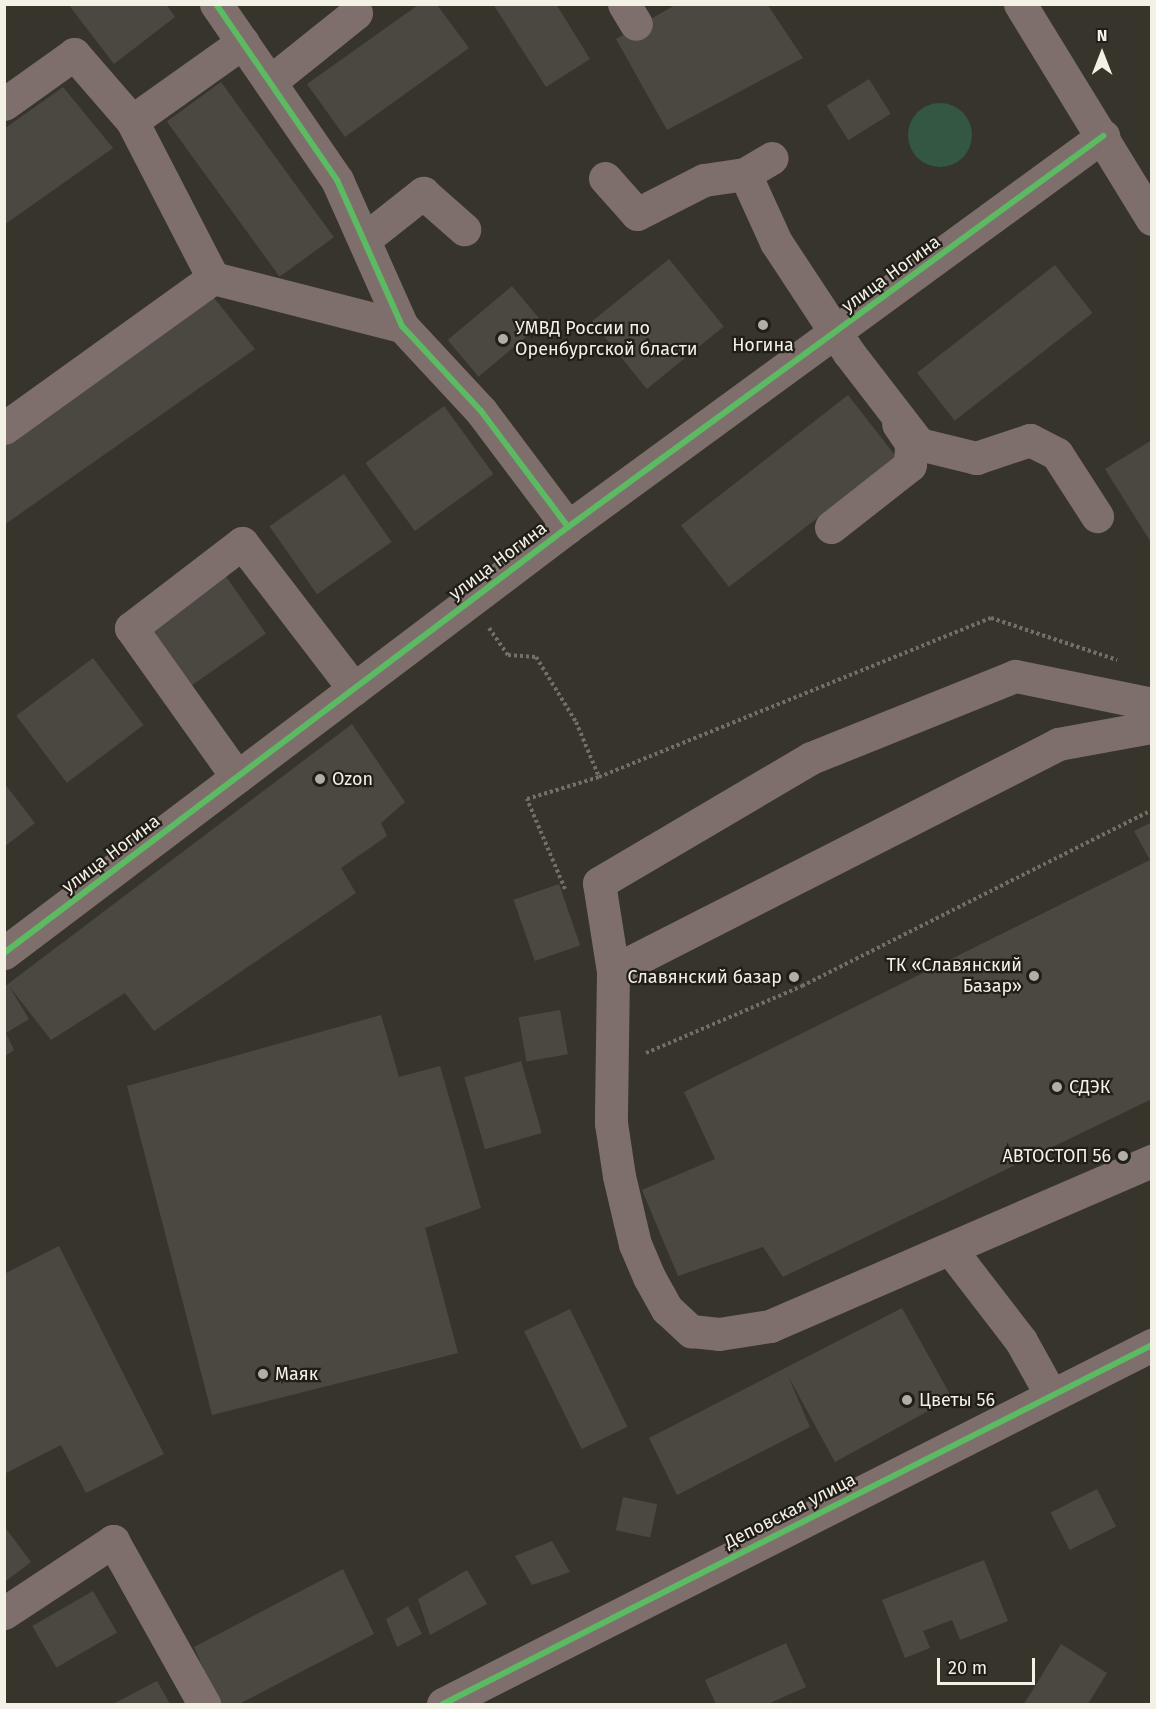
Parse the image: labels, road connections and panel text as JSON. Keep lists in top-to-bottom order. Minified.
{"streets":{"street":["улица Ногина","Деповская улица"]},"places":["Ногина","УМВД России по Оренбургской бласти","Ozon","ТК «Славянский Базар»","Славянский базар","СДЭК","АВТОСТОП 56","Маяк","Цветы 56"],"scale_bar":"20 m","north":"top"}
